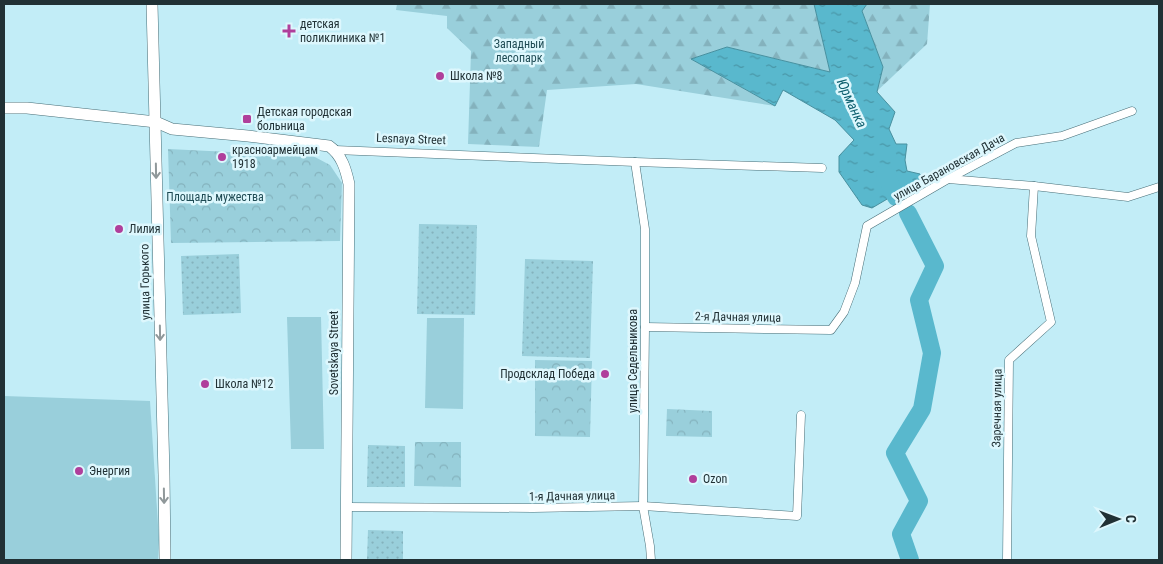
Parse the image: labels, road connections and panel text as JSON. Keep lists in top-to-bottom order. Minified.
{"streets":{"main road":["Lesnaya Street","улица Горького","Sovetskaya Street"],"street":["улица Барановская Дача","2-я Дачная улица","улица Седельникова","Заречная улица","1-я Дачная улица"]},"crossings":[["Lesnaya Street","улица Горького"],["Lesnaya Street","Sovetskaya Street"],["Lesnaya Street","улица Седельникова"],["улица Барановская Дача","2-я Дачная улица"],["2-я Дачная улица","улица Седельникова"],["Sovetskaya Street","1-я Дачная улица"],["улица Седельникова","1-я Дачная улица"]],"one_way":["улица Горького"],"water":["Юрманка"],"parks":["Западный лесопарк","Площадь мужества"],"places":{"health":["детская поликлиника №1"],"other":["Школа №8","красноармейцам 1918","Лилия","Продсклад Победа","Школа №12","Энергия","Ozon"],"transit":["Детская городская больница"]},"north":"right"}
